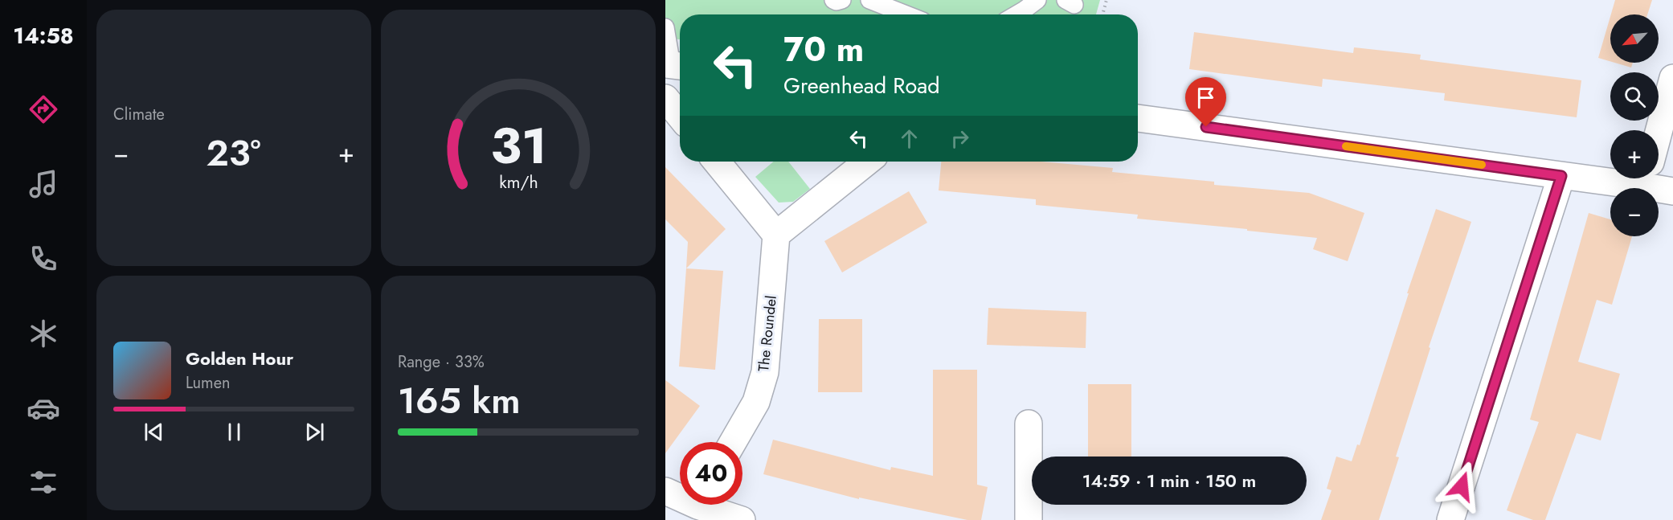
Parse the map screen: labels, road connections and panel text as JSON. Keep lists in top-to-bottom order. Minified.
{"streets":{"street":["The Roundel"]},"north":"bottom left","page":{"tabs":"14:58","tile":["Climate",["Range · 33%","165 km"]],"map_buttons":["+","−"],"turn":["70 m","Greenhead Road"],"heat":["−","23°","+"],"song":["Golden Hour","Lumen"],"limit":"40","trip":"14:59 · 1 min · 150 m","gauge":["31","km/h"]}}
